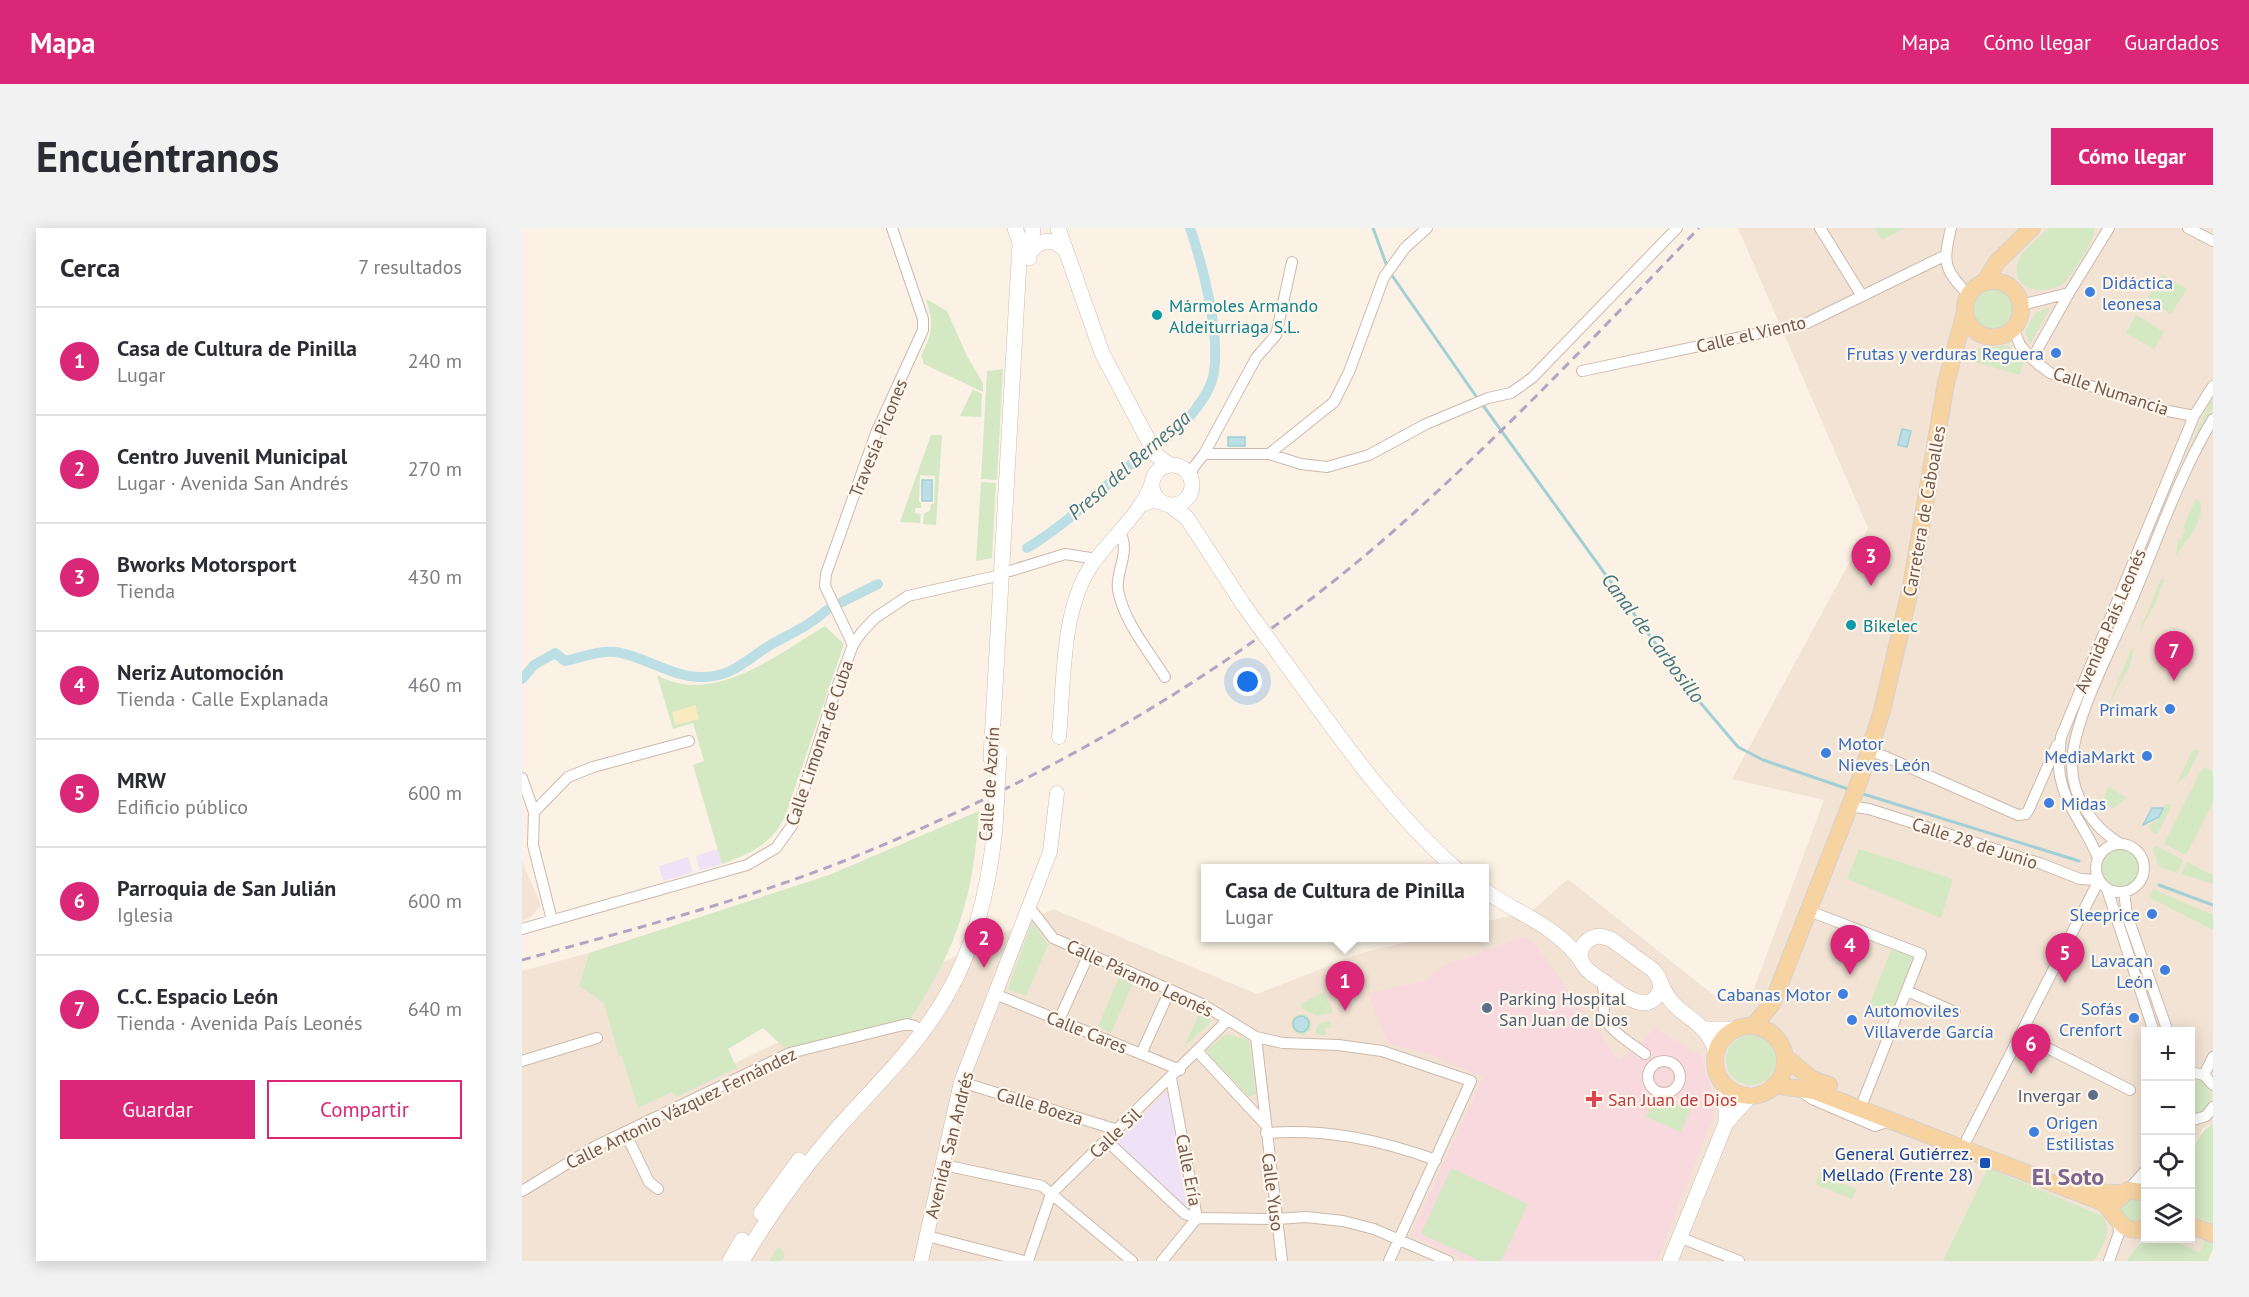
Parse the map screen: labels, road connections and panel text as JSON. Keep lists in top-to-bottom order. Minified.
{"streets":{"main road":["Carretera de Caboalles","Calle de Azorín"],"street":["Calle el Viento","Calle Numancia","Travesía Picones","Avenida País Leonés","Calle Limonar de Cuba","Calle 28 de Junio","Calle Páramo Leonés","Calle Cares","Calle Boeza","Calle Antonio Vázquez Fernández","Calle Sil","Avenida San Andrés","Calle Ería","Calle Yuso"]},"crossings":[["Calle Numancia","Carretera de Caboalles"],["Calle Numancia","Avenida País Leonés"],["Travesía Picones","Calle Limonar de Cuba"],["Carretera de Caboalles","Calle 28 de Junio"],["Avenida País Leonés","Calle 28 de Junio"],["Calle Limonar de Cuba","Calle de Azorín"],["Calle de Azorín","Calle Antonio Vázquez Fernández"],["Calle Páramo Leonés","Calle Sil"],["Calle Páramo Leonés","Avenida San Andrés"],["Calle Páramo Leonés","Calle Yuso"],["Calle Cares","Calle Sil"],["Calle Cares","Avenida San Andrés"],["Calle Boeza","Calle Sil"],["Calle Boeza","Avenida San Andrés"],["Calle Sil","Calle Ería"],["Calle Ería","Calle Yuso"]],"districts":["El Soto"],"water":["Presa del Bernesga","Canal de Carbosillo"],"places":{"other":["Didáctica leonesa","Mármoles Armando Aldeiturriaga S.L.","Frutas y verduras Reguera","Bikelec","Primark","Motor Nieves León","MediaMarkt","Midas","Sleeprice","Lavacan León","Cabanas Motor","Parking Hospital San Juan de Dios","Sofás Crenfort","Automoviles Villaverde García","Invergar","Origen Estilistas"],"health":["San Juan de Dios"],"transit":["General Gutiérrez. Mellado (Frente 28)"]},"page":{"header":"Mapa","nav":["Mapa","Cómo llegar","Guardados"],"buttons":["Cómo llegar",["Guardar","Compartir"]],"title":"Encuéntranos","heading":["Cerca","7 resultados"],"list":[{"mark":"1","name":"Casa de Cultura de Pinilla","note":"Lugar","value":"240 m"},{"mark":"2","name":"Centro Juvenil Municipal","note":"Lugar · Avenida San Andrés","value":"270 m"},{"mark":"3","name":"Bworks Motorsport","note":"Tienda","value":"430 m"},{"mark":"4","name":"Neriz Automoción","note":"Tienda · Calle Explanada","value":"460 m"},{"mark":"5","name":"MRW","note":"Edificio público","value":"600 m"},{"mark":"6","name":"Parroquia de San Julián","note":"Iglesia","value":"600 m"},{"mark":"7","name":"C.C. Espacio León","note":"Tienda · Avenida País Leonés","value":"640 m"}],"pins":["3","7","2","4","5","1","6"],"popup":["Casa de Cultura de Pinilla","Lugar"],"map_buttons":["+","−"]}}
